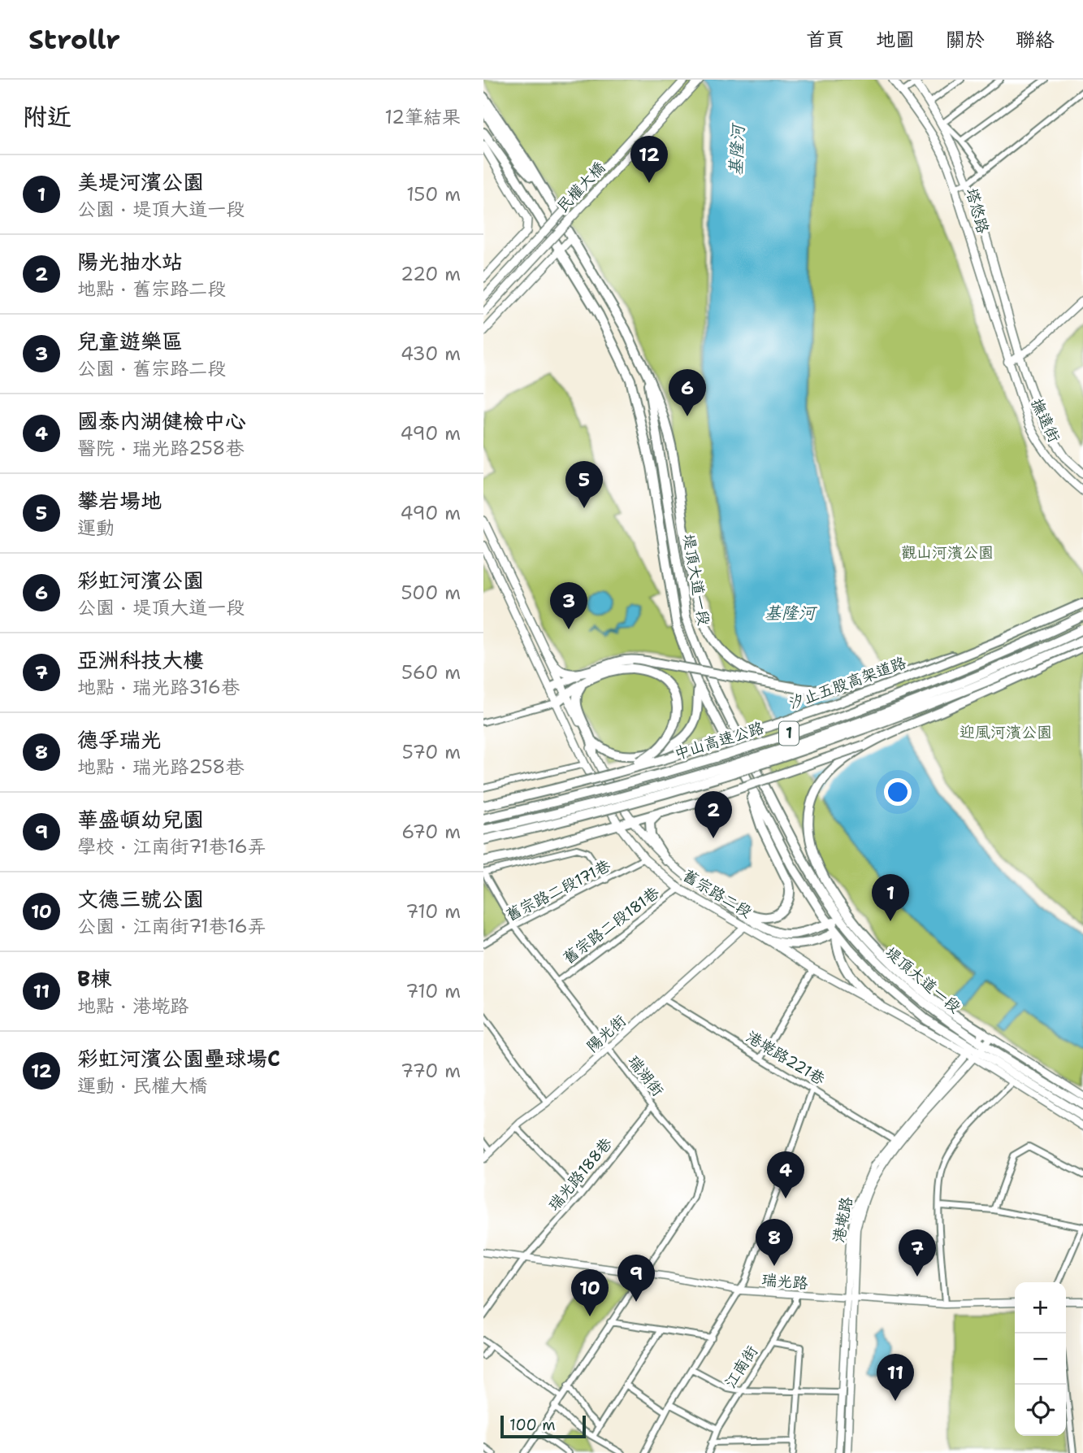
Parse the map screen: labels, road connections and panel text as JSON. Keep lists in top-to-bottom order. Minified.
{"streets":{"highway":["堤頂大道一段","汐止五股高架道路","1","中山高速公路"],"main road":["民權大橋","塔悠路","撫遠街","舊宗路二段"],"street":["舊宗路二段171巷","舊宗路二段181巷","陽光街","港墘路221巷","瑞湖街","瑞光路188巷","港墘路","瑞光路","江南街"]},"crossings":[["塔悠路","撫遠街"],["堤頂大道一段","舊宗路二段"],["堤頂大道一段","港墘路"],["舊宗路二段171巷","舊宗路二段"],["舊宗路二段171巷","瑞湖街"],["舊宗路二段","舊宗路二段181巷"],["舊宗路二段","陽光街"],["舊宗路二段","港墘路"],["舊宗路二段181巷","瑞湖街"],["陽光街","港墘路221巷"],["陽光街","瑞湖街"],["港墘路221巷","港墘路"],["瑞湖街","瑞光路188巷"],["瑞湖街","瑞光路"],["瑞光路188巷","瑞光路"],["港墘路","瑞光路"],["瑞光路","江南街"]],"water":["基隆河"],"parks":["觀山河濱公園","迎風河濱公園"],"scale_bar":"100 m","page":{"header":"Strollr","nav":["首頁","地圖","關於","聯絡"],"heading":["附近","12筆結果"],"pins":["12","6","5","3","2","1","4","8","7","9","10","11"],"list":[{"mark":"1","name":"美堤河濱公園","note":"公園 · 堤頂大道一段","value":"150 m"},{"mark":"2","name":"陽光抽水站","note":"地點 · 舊宗路二段","value":"220 m"},{"mark":"3","name":"兒童遊樂區","note":"公園 · 舊宗路二段","value":"430 m"},{"mark":"4","name":"國泰內湖健檢中心","note":"醫院 · 瑞光路258巷","value":"490 m"},{"mark":"5","name":"攀岩場地","note":"運動","value":"490 m"},{"mark":"6","name":"彩虹河濱公園","note":"公園 · 堤頂大道一段","value":"500 m"},{"mark":"7","name":"亞洲科技大樓","note":"地點 · 瑞光路316巷","value":"560 m"},{"mark":"8","name":"德孚瑞光","note":"地點 · 瑞光路258巷","value":"570 m"},{"mark":"9","name":"華盛頓幼兒園","note":"學校 · 江南街71巷16弄","value":"670 m"},{"mark":"10","name":"文德三號公園","note":"公園 · 江南街71巷16弄","value":"710 m"},{"mark":"11","name":"B棟","note":"地點 · 港墘路","value":"710 m"},{"mark":"12","name":"彩虹河濱公園壘球場C","note":"運動 · 民權大橋","value":"770 m"}],"map_buttons":["+","−"],"scale":"100 m"}}
